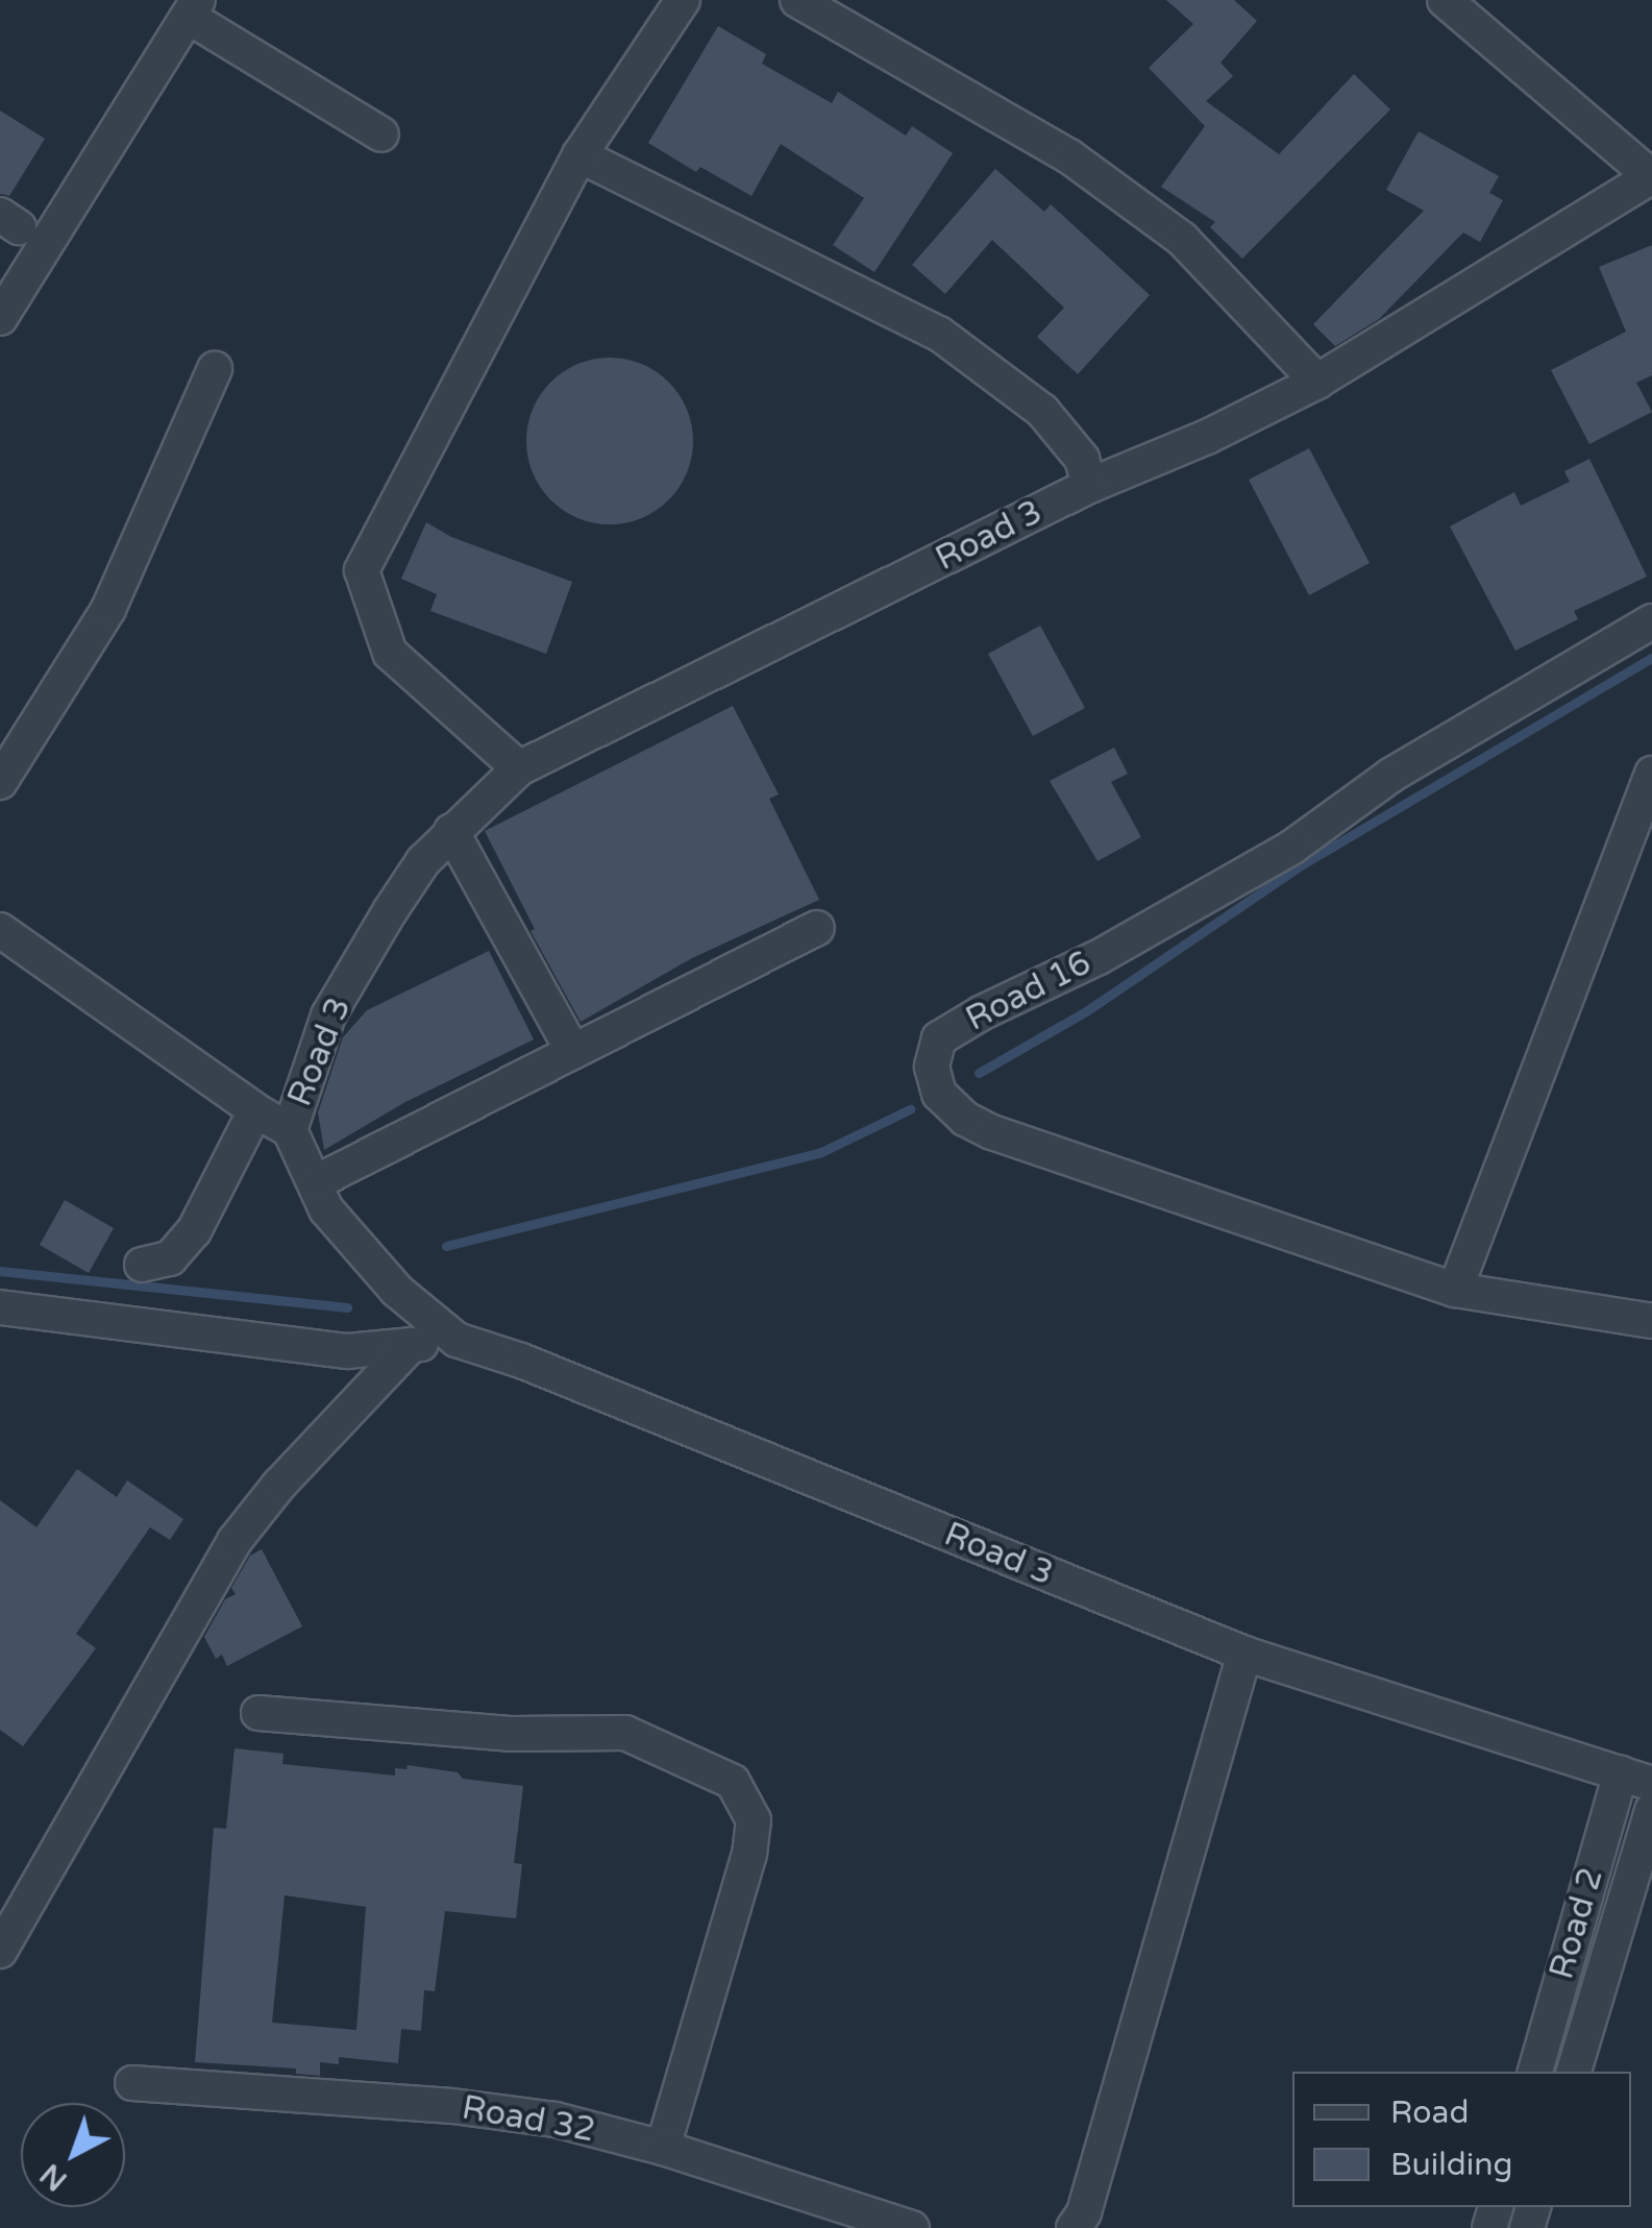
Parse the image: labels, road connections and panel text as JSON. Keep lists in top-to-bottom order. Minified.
{"streets":{"street":["Road 3","Road 16","Road 2","Road 32"]},"crossings":[["Road 3","Road 2"]],"legend":["Road","Building"],"north":"bottom left"}
